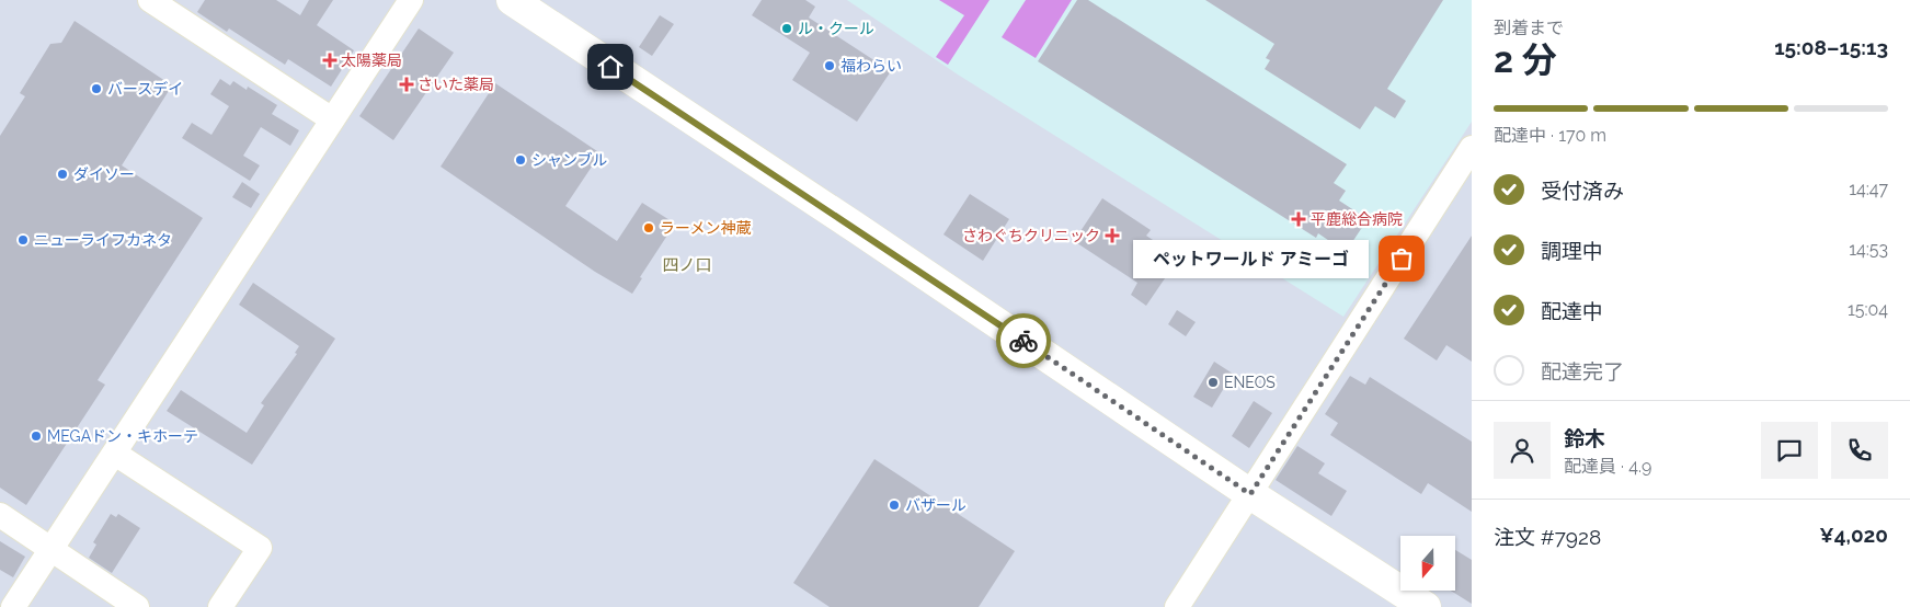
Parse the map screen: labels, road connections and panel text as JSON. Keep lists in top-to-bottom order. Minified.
{"districts":["四ノ口"],"places":{"other":["ル・クール","福わらい","バースデイ","シャンブル","ダイソー","ラーメン神蔵","ニューライフカネタ","ペットワールド アミーゴ","ENEOS","MEGAドン・キホーテ","バザール"],"health":["太陽薬局","さいた薬局","平鹿総合病院","さわぐちクリニック"]},"north":"bottom","page":{"heading":["2 分","到着まで","15:08–15:13"],"panel":["鈴木","配達員 · 4.9","注文 #7928","¥4,020"],"bar":"配達中 · 170 m","list":[["受付済み","14:47"],["調理中","14:53"],["配達中","15:04"],"配達完了"],"bubble":"ペットワールド アミーゴ"}}
